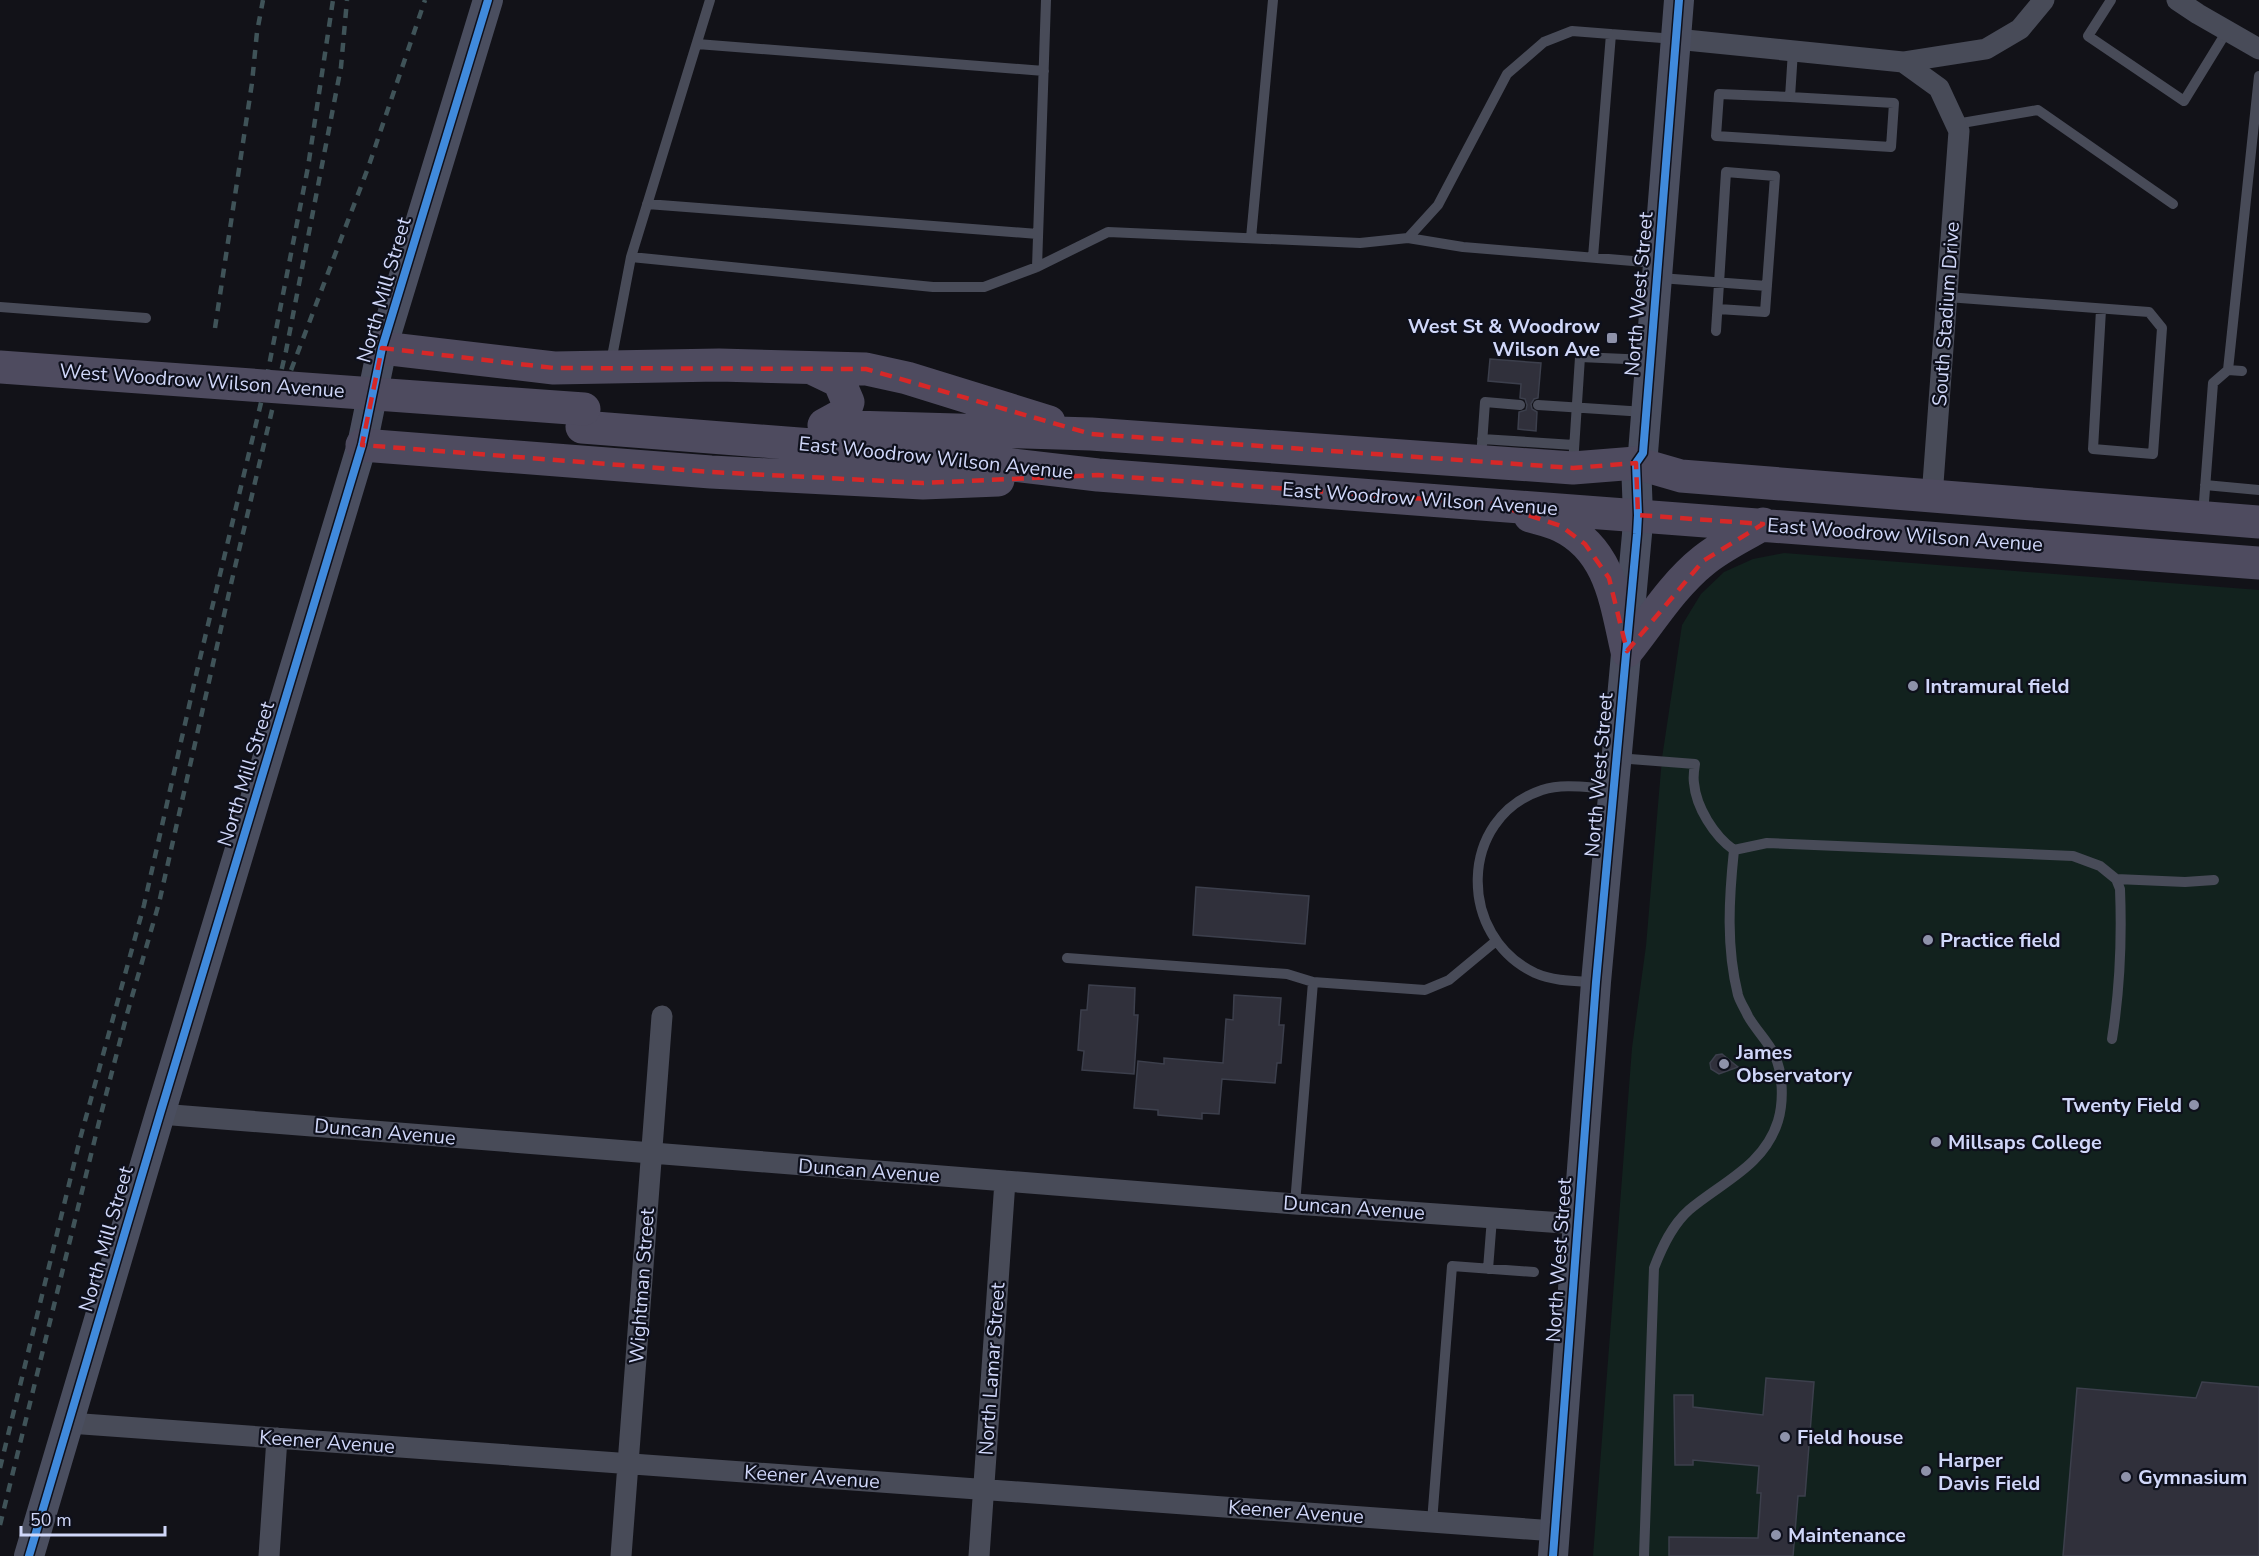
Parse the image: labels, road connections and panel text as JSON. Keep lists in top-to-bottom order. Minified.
{"streets":{"main road":["West Woodrow Wilson Avenue","East Woodrow Wilson Avenue"],"street":["North Mill Street","North West Street","South Stadium Drive","Duncan Avenue","Wightman Street","North Lamar Street","Keener Avenue"]},"crossings":[["North Mill Street","Duncan Avenue"],["North Mill Street","Keener Avenue"],["North West Street","East Woodrow Wilson Avenue"],["North West Street","Duncan Avenue"],["North West Street","Keener Avenue"],["South Stadium Drive","East Woodrow Wilson Avenue"],["West Woodrow Wilson Avenue","East Woodrow Wilson Avenue"],["Duncan Avenue","Wightman Street"],["Duncan Avenue","North Lamar Street"],["Wightman Street","Keener Avenue"],["North Lamar Street","Keener Avenue"]],"places":{"transit":["West St & Woodrow Wilson Ave"],"other":["Intramural field","Practice field","James Observatory","Twenty Field","Millsaps College","Field house","Harper Davis Field","Gymnasium","Maintenance"]},"scale_bar":"50 m"}
